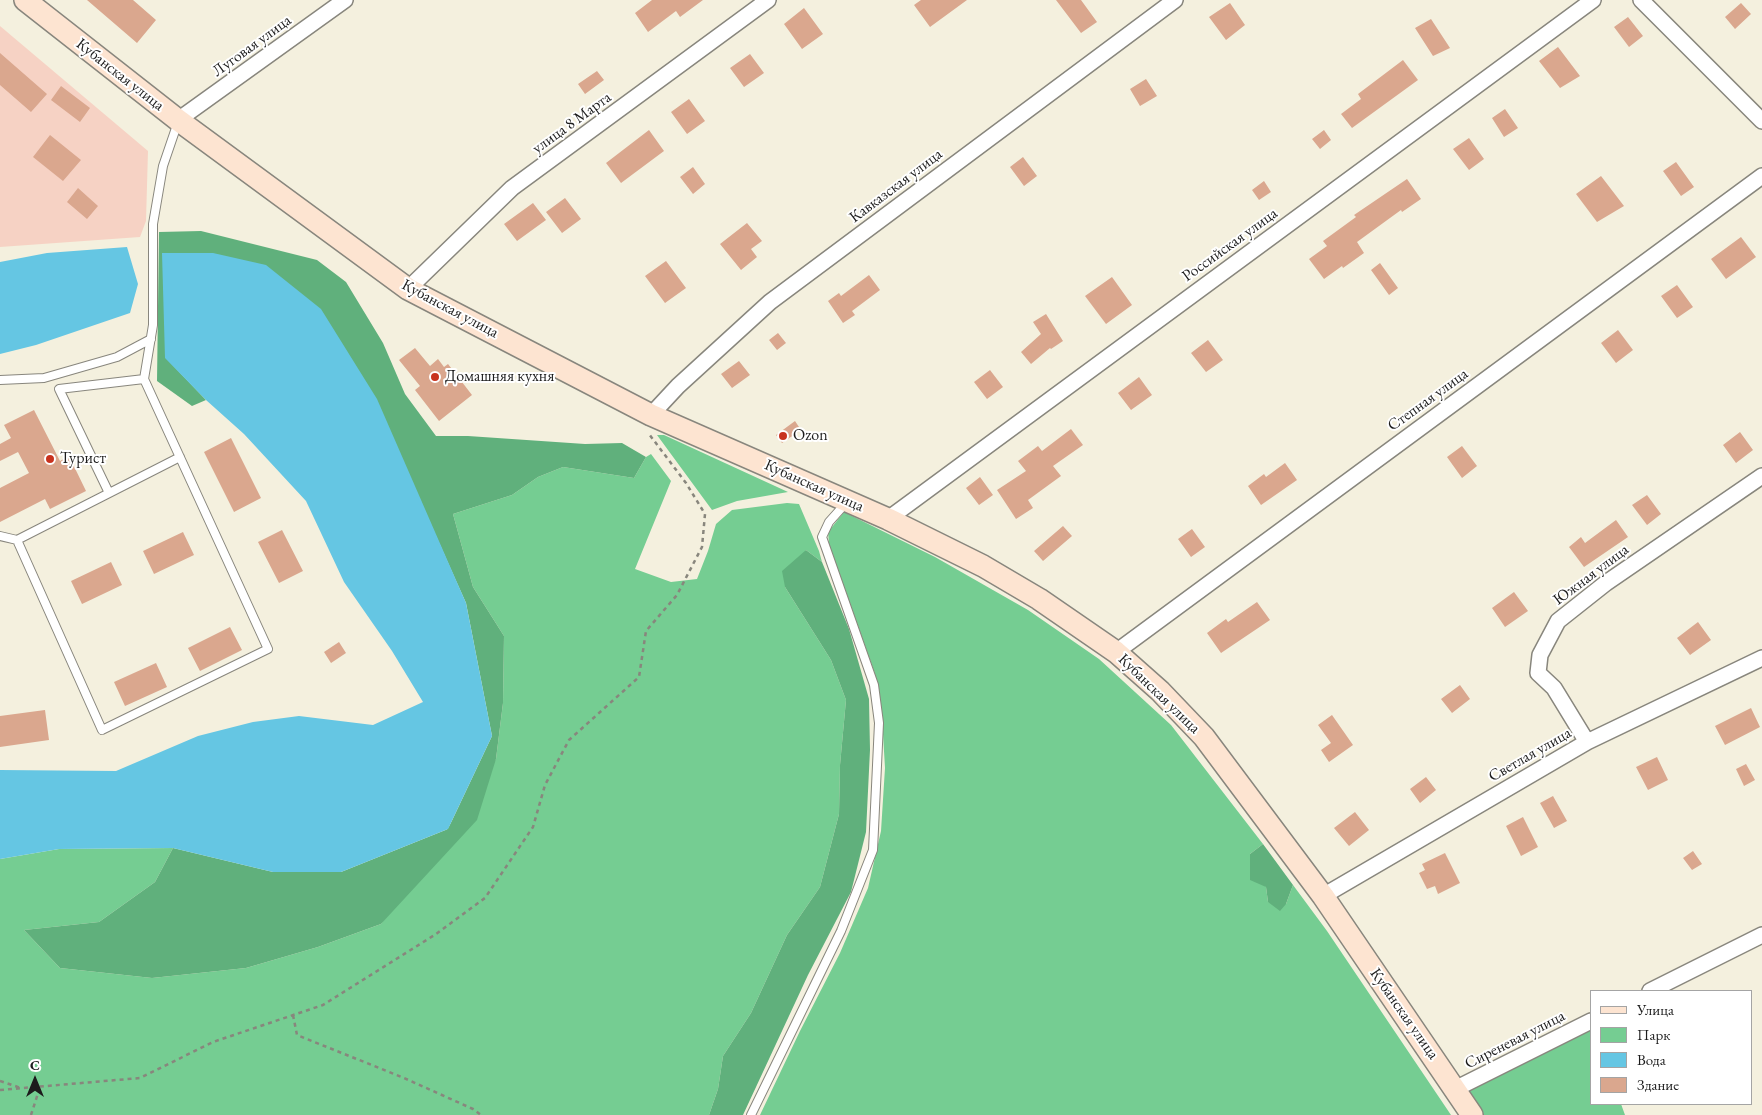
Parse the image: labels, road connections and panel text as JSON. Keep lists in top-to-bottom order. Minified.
{"streets":{"main road":["Кубанская улица"],"street":["Луговая улица","улица 8 Марта","Кавказская улица","Российская улица","Степная улица","Южная улица","Светлая улица","Сиреневая улица"]},"crossings":[["Луговая улица","Кубанская улица"],["Кубанская улица","улица 8 Марта"],["Кубанская улица","Кавказская улица"],["Кубанская улица","Российская улица"],["Кубанская улица","Степная улица"],["Кубанская улица","Светлая улица"],["Кубанская улица","Сиреневая улица"],["Южная улица","Светлая улица"]],"places":["Домашняя кухня","Ozon","Турист"],"legend":["Улица","Парк","Вода","Здание"],"north":"top"}
